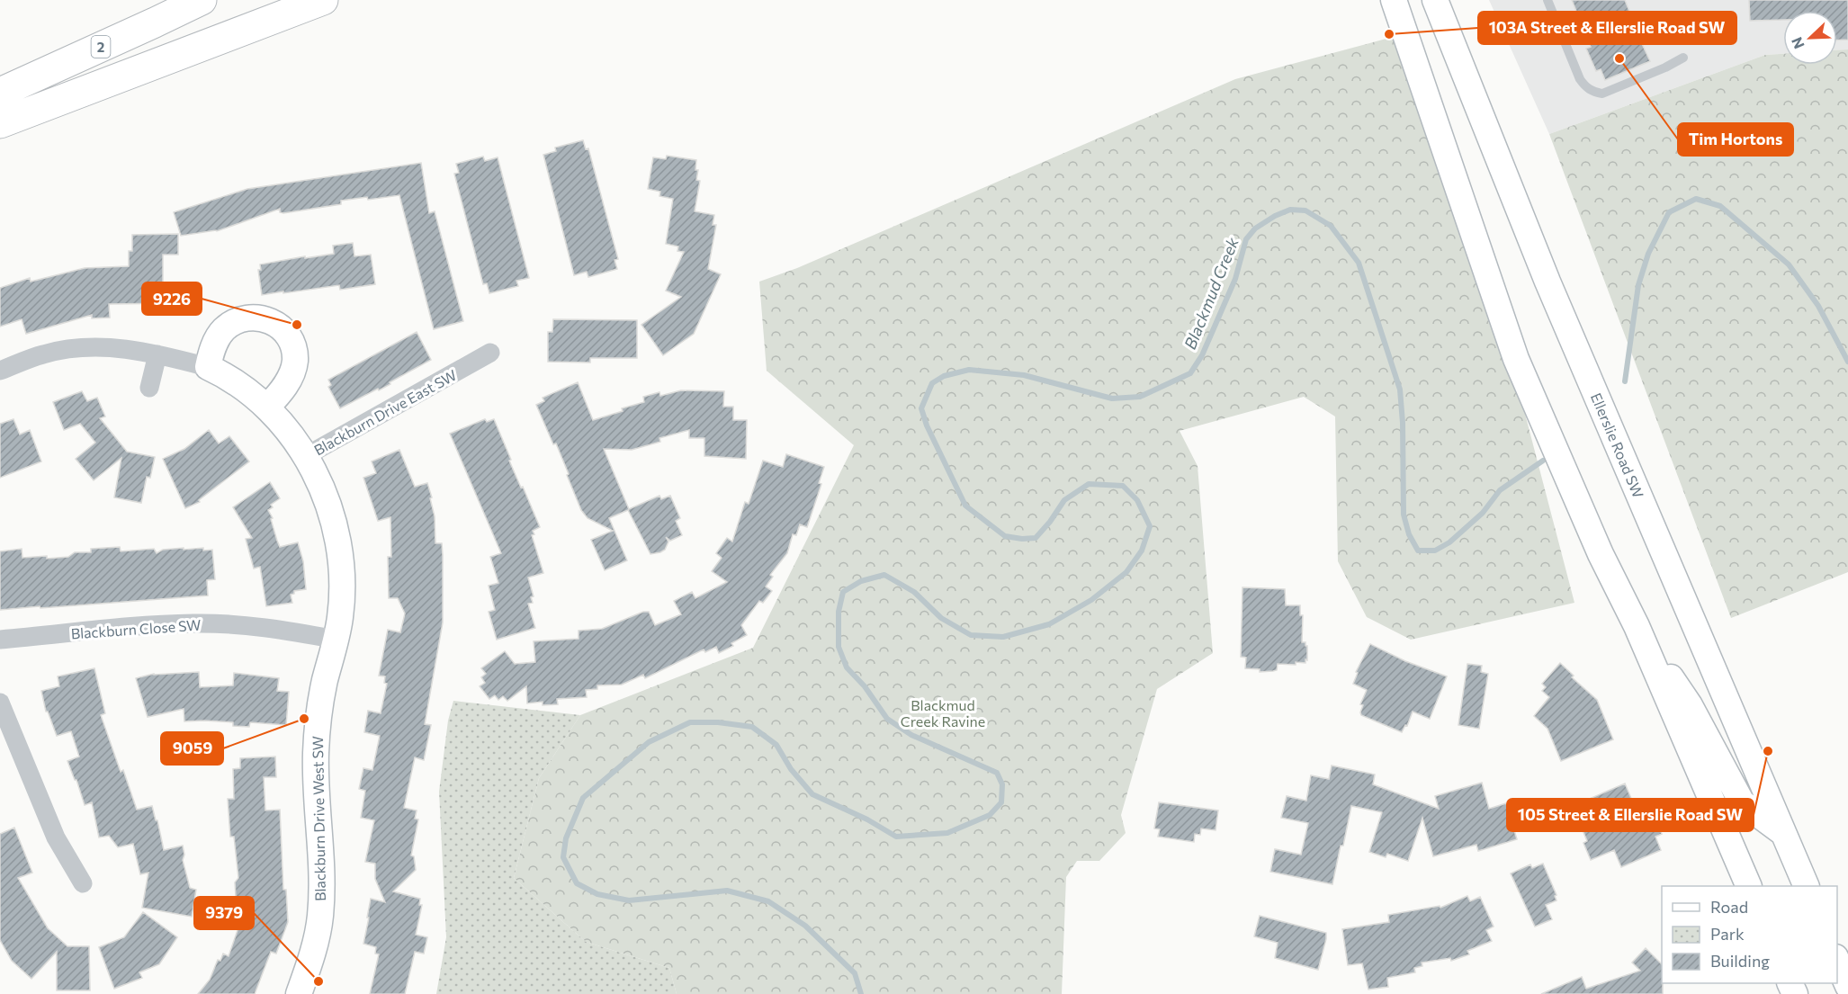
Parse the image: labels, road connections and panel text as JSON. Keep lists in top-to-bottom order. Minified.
{"streets":{"highway":["2"],"main road":["Blackburn Drive East SW","Ellerslie Road SW","Blackburn Drive West SW"],"street":["Blackburn Close SW"]},"crossings":[["Blackburn Drive East SW","Blackburn Drive West SW"],["Blackburn Close SW","Blackburn Drive West SW"]],"water":["Blackmud Creek"],"parks":["Blackmud Creek Ravine"],"places":["103A Street & Ellerslie Road SW","Tim Hortons","9226","9059","105 Street & Ellerslie Road SW","9379"],"legend":["Road","Park","Building"],"north":"bottom left"}
